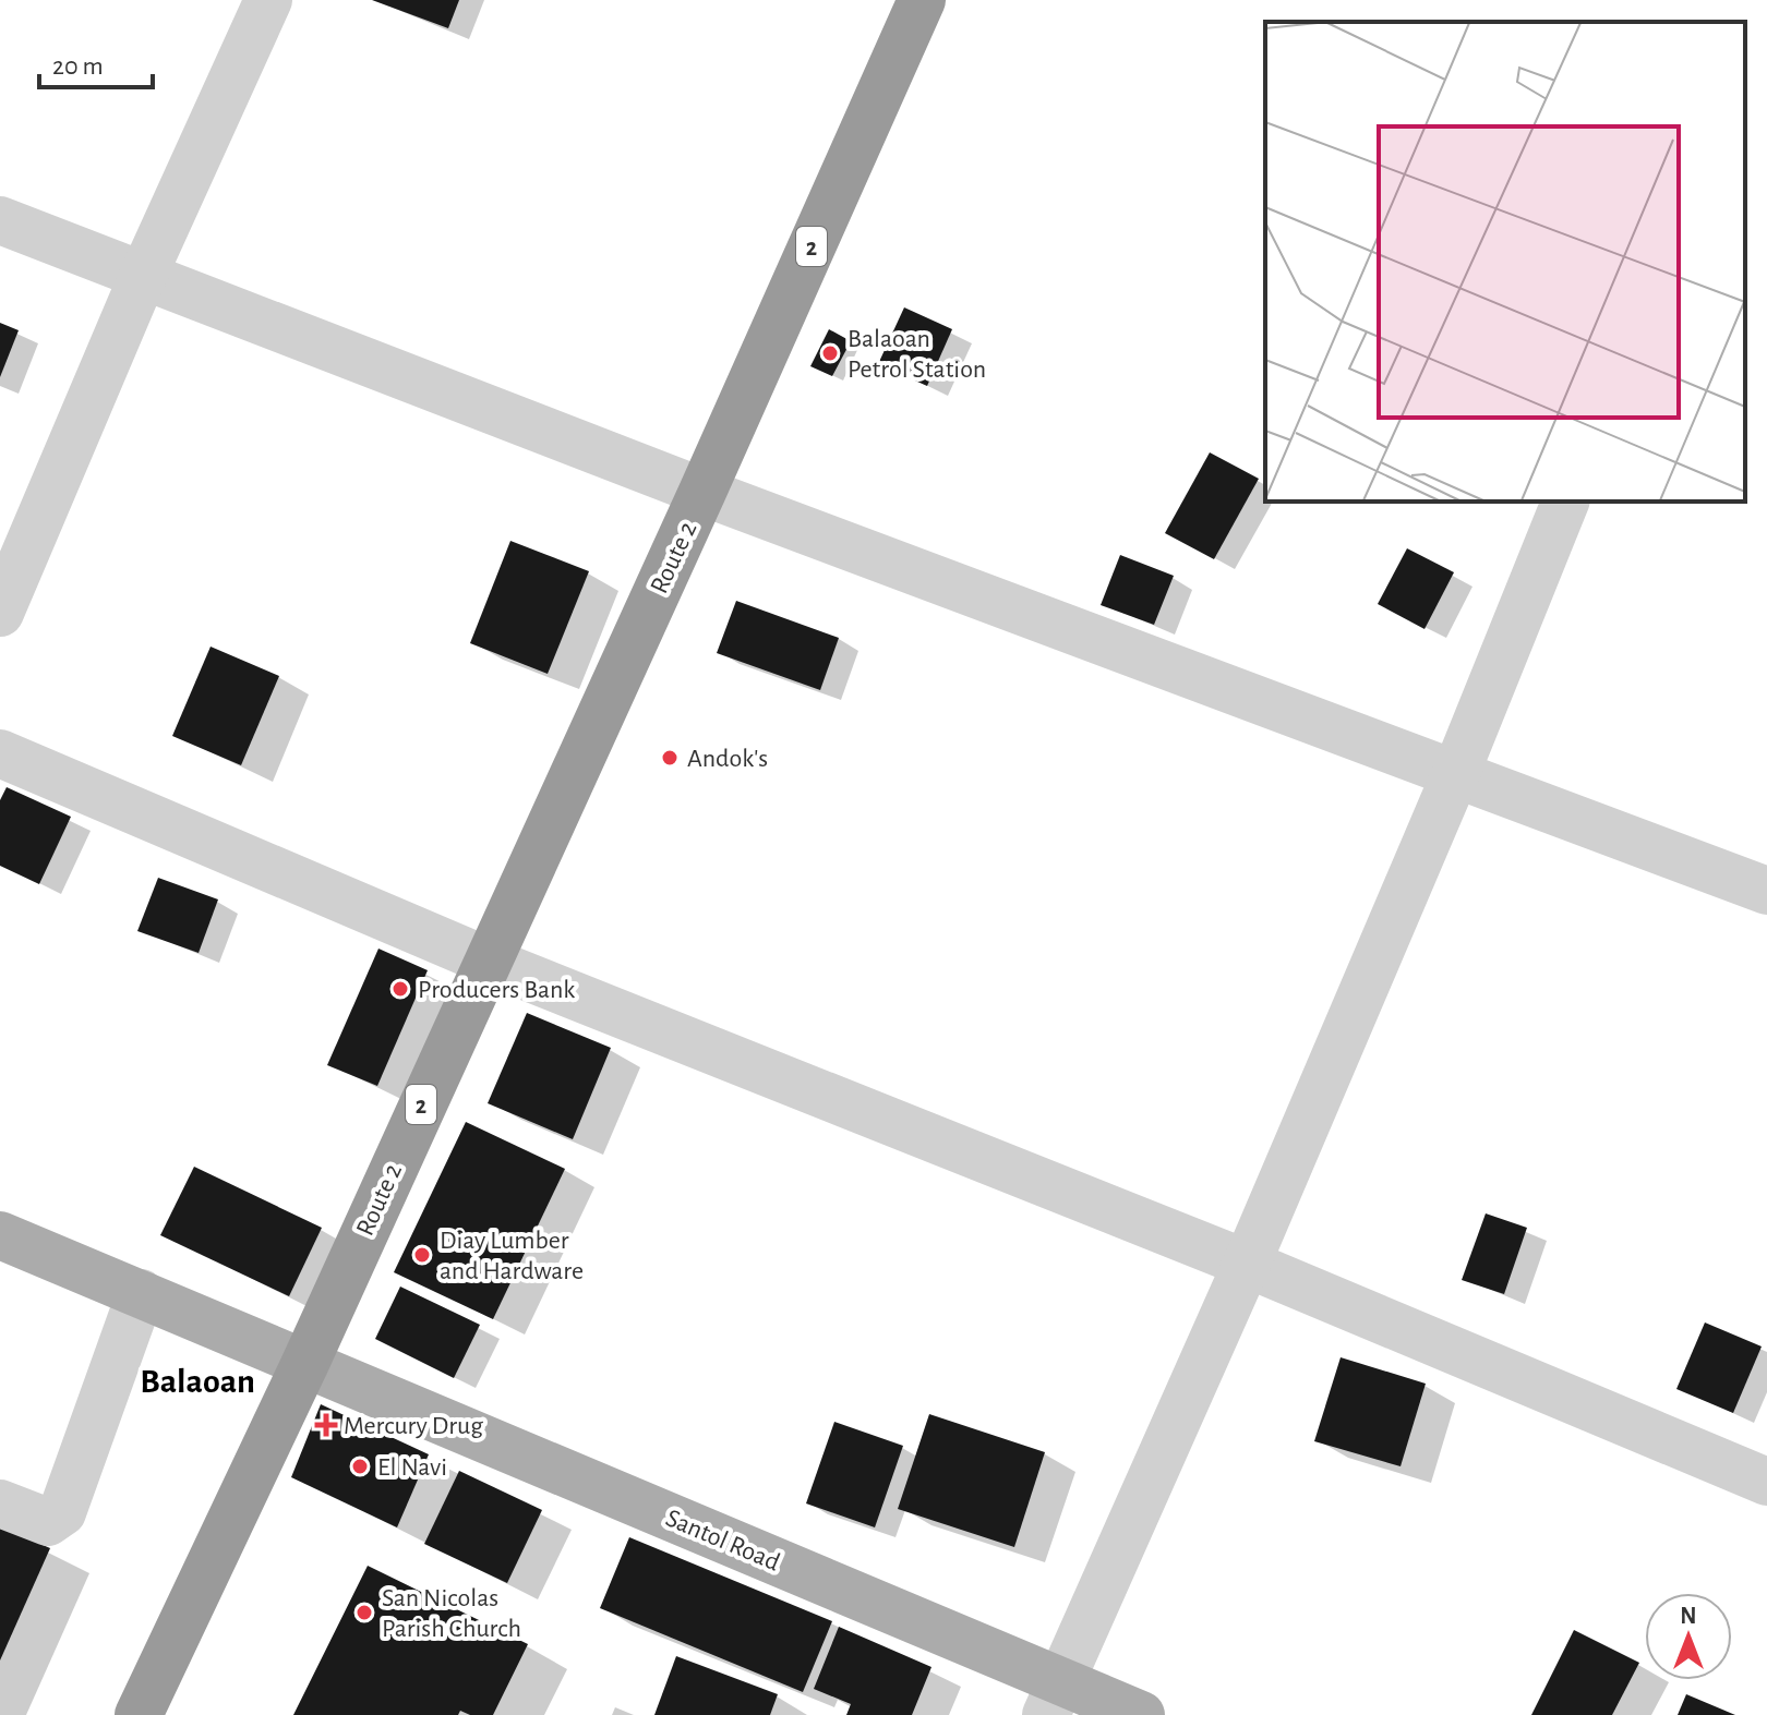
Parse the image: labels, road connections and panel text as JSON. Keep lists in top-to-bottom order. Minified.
{"streets":{"highway":["2","Route 2"],"main road":["Santol Road"]},"crossings":[["2","Route 2"],["Route 2","Santol Road"]],"districts":["Balaoan"],"places":{"other":["Balaoan Petrol Station","Andok's","Producers Bank","Diay Lumber and Hardware","El Navi","San Nicolas Parish Church"],"health":["Mercury Drug"]},"scale_bar":"20 m","north":"top"}
